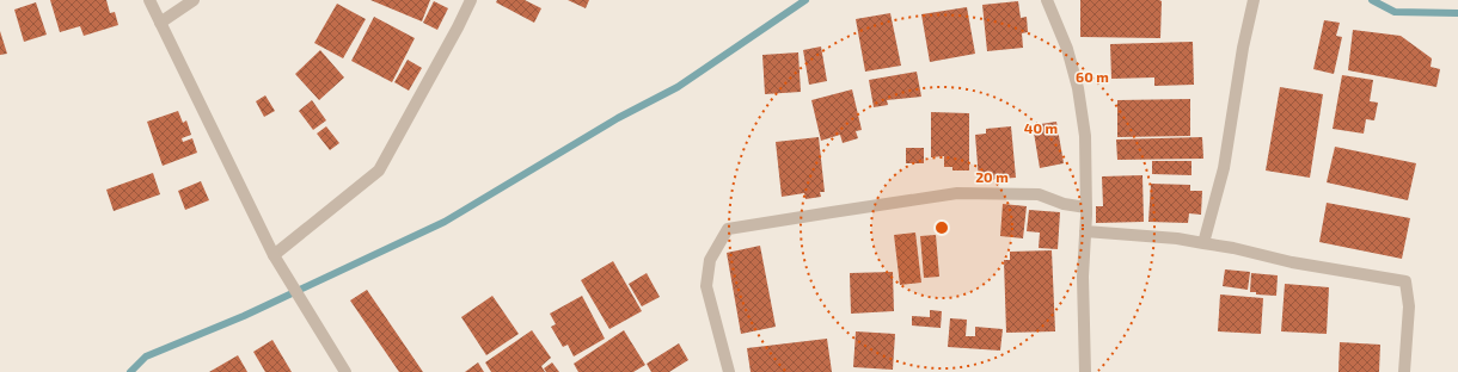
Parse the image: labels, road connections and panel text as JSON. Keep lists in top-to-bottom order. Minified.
{"rings":["60 m","40 m","20 m"]}
